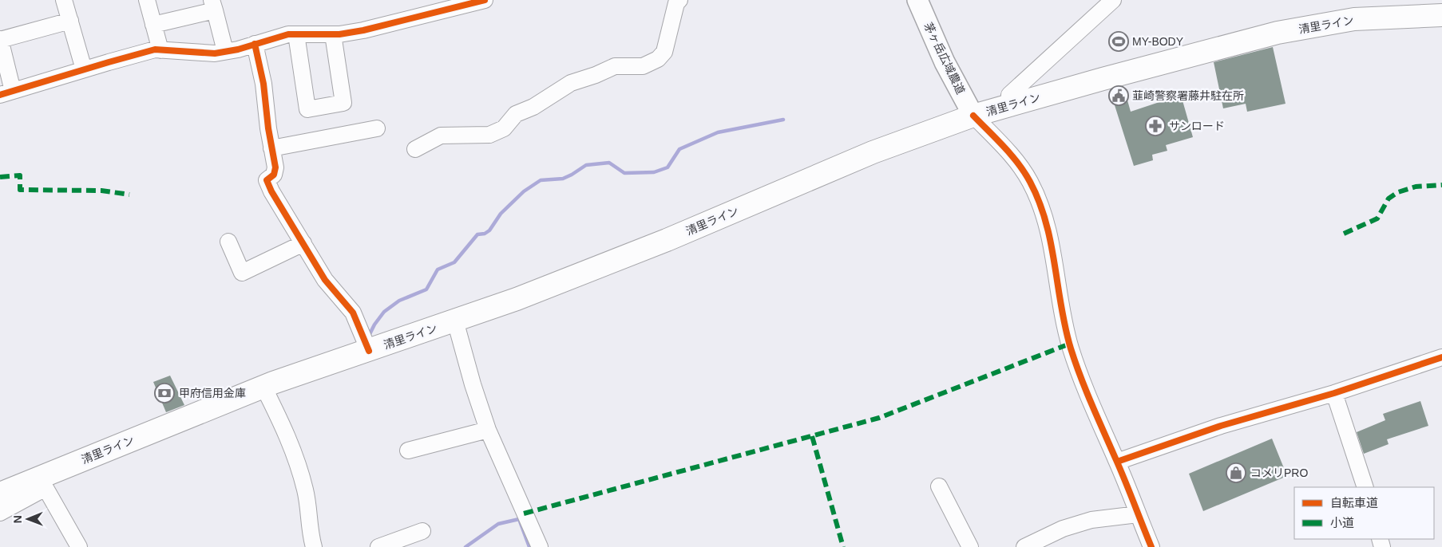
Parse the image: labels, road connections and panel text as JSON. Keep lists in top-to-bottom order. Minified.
{"streets":{"highway":["清里ライン"],"main road":["茅ヶ岳広域農道"]},"crossings":[["清里ライン","茅ヶ岳広域農道"]],"places":{"sports":["MY-BODY"],"public building":["韮崎警察署藤井駐在所"],"pharmacy":["サンロード"],"bank":["甲府信用金庫"],"shop":["コメリPRO"]},"legend":["自転車道","小道"],"north":"left"}
